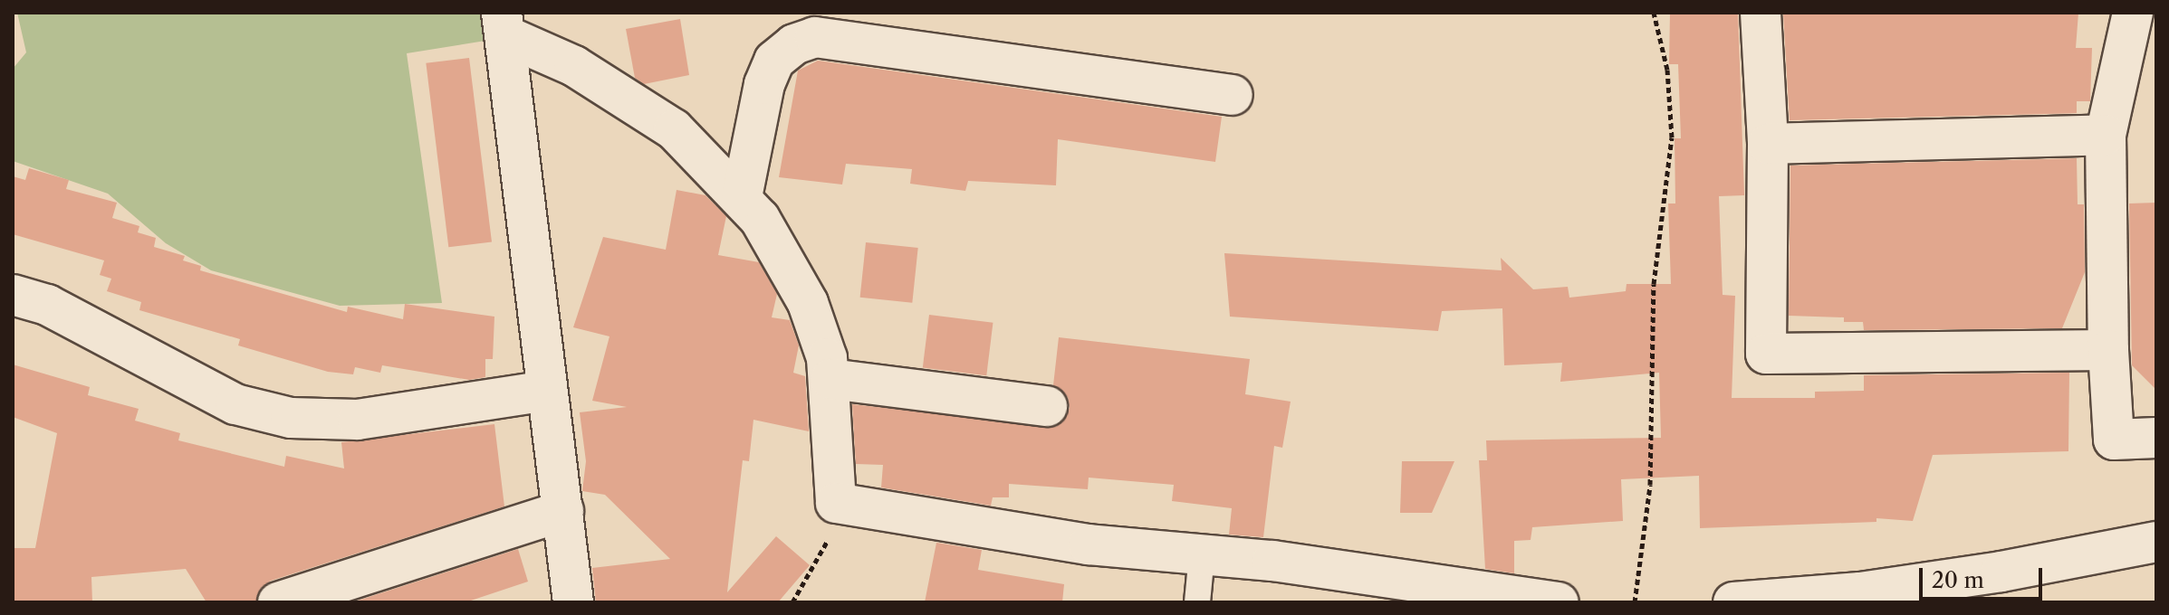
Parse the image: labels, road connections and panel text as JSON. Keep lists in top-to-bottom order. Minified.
{"scale_bar":"20 m"}
